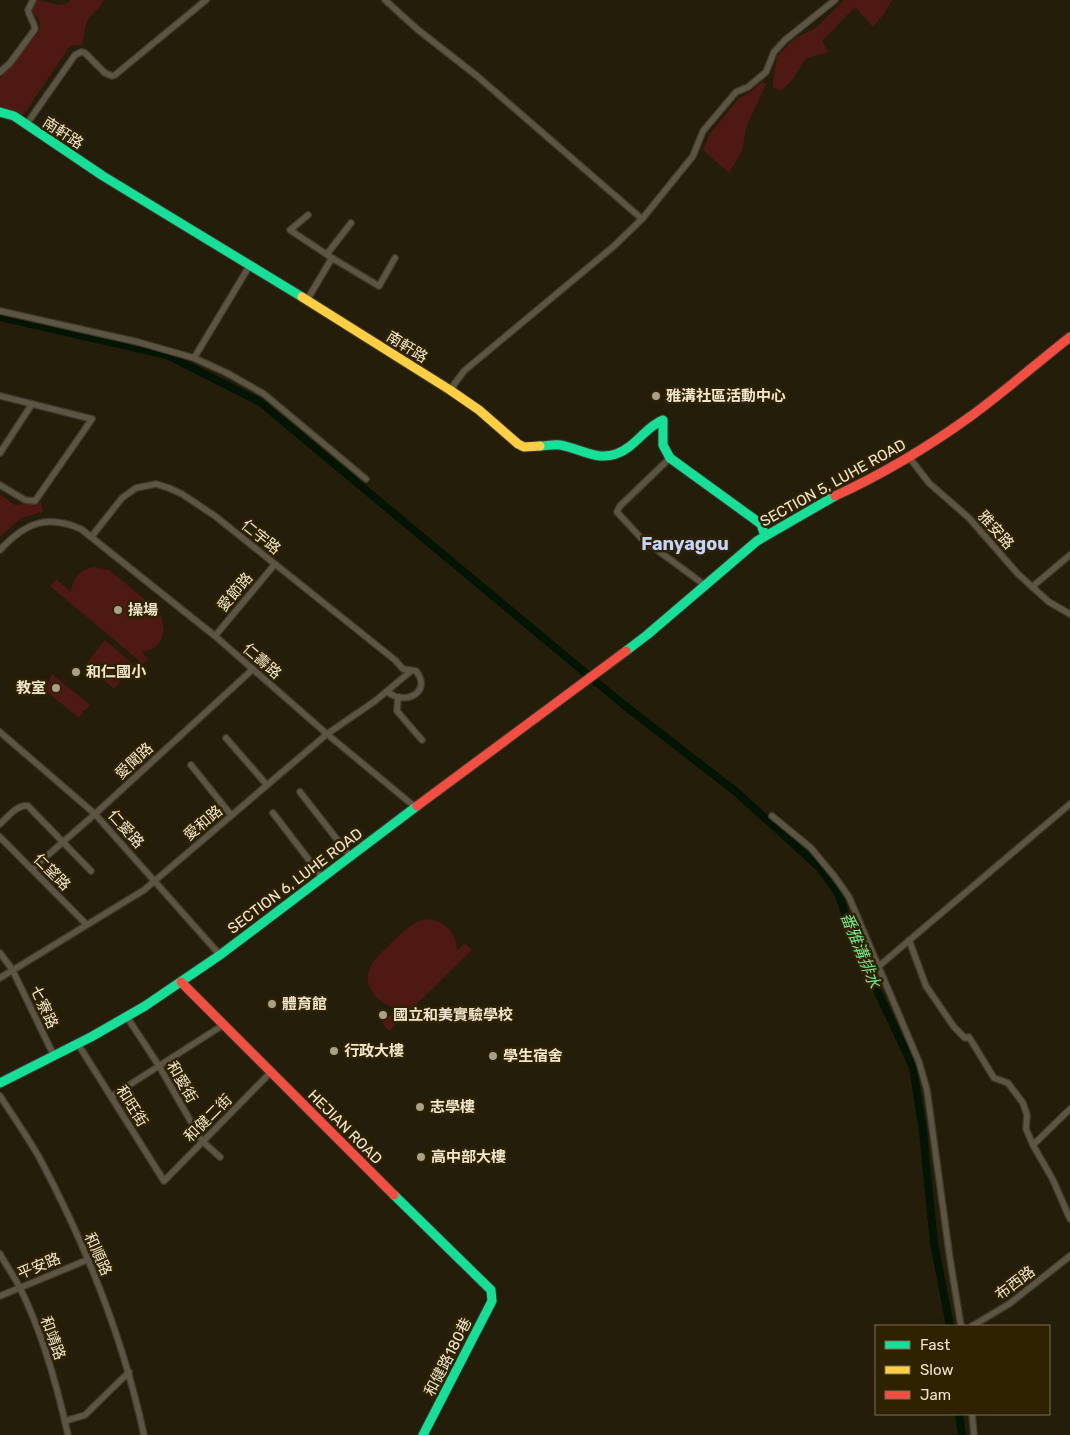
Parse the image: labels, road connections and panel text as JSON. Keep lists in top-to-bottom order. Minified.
{"streets":{"street":["南軒路","SECTION 5, LUHE ROAD","雅安路","仁宇路","愛節路","仁壽路","愛聞路","愛和路","仁愛路","仁望路","SECTION 6, LUHE ROAD","七寮路","和愛街","和旺街","和健二街","HEJIAN ROAD","和順路","平安路","布西路","和靖路","和健路180巷"]},"crossings":[["SECTION 5, LUHE ROAD","雅安路"],["SECTION 5, LUHE ROAD","SECTION 6, LUHE ROAD"],["仁宇路","愛節路"],["仁宇路","仁壽路"],["仁宇路","愛和路"],["愛節路","仁壽路"],["仁壽路","愛聞路"],["仁壽路","愛和路"],["仁壽路","SECTION 6, LUHE ROAD"],["愛聞路","仁愛路"],["愛聞路","仁望路"],["愛和路","仁愛路"],["愛和路","仁望路"],["愛和路","七寮路"],["仁愛路","SECTION 6, LUHE ROAD"],["SECTION 6, LUHE ROAD","七寮路"],["SECTION 6, LUHE ROAD","和愛街"],["SECTION 6, LUHE ROAD","和旺街"],["SECTION 6, LUHE ROAD","HEJIAN ROAD"],["和愛街","和健二街"],["和旺街","和健二街"],["和健二街","HEJIAN ROAD"],["HEJIAN ROAD","和健路180巷"],["和順路","平安路"],["平安路","和靖路"]],"districts":["Fanyagou"],"water":["番雅溝排水"],"places":["雅溝社區活動中心","操場","和仁國小","教室","體育館","國立和美實驗學校","行政大樓","學生宿舍","志學樓","高中部大樓"],"legend":["Fast","Slow","Jam"]}
